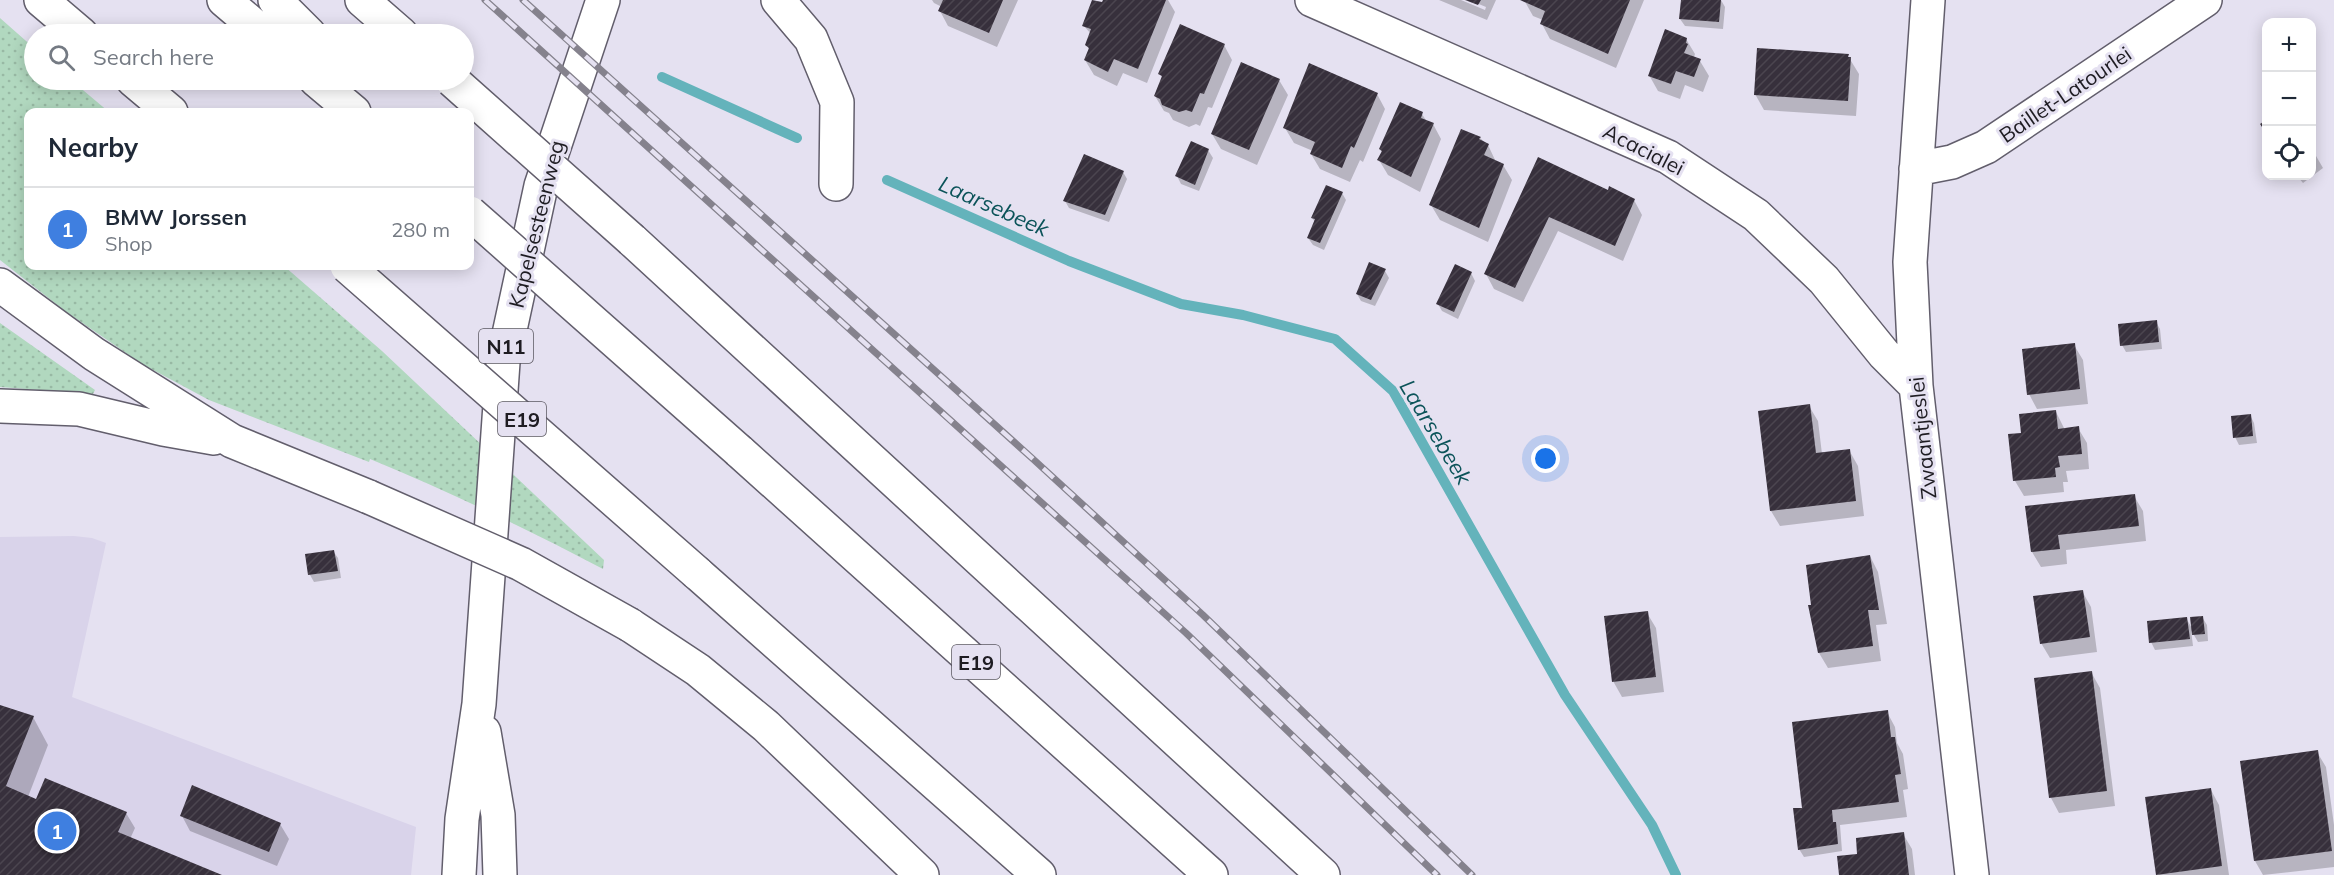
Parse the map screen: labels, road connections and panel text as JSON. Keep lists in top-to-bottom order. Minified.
{"streets":{"main road":["Baillet-Latourlei","Acacialei","Kapelsesteenweg","N11","E19","Zwaantjeslei"]},"crossings":[["Baillet-Latourlei","Zwaantjeslei"],["Acacialei","Zwaantjeslei"]],"water":["Laarsebeek"],"page":{"map_buttons":["+","−"],"search":"Search here","heading":"Nearby","list":[{"mark":"1","name":"BMW Jorssen","note":"Shop","value":"280 m"}],"pins":"1"}}
